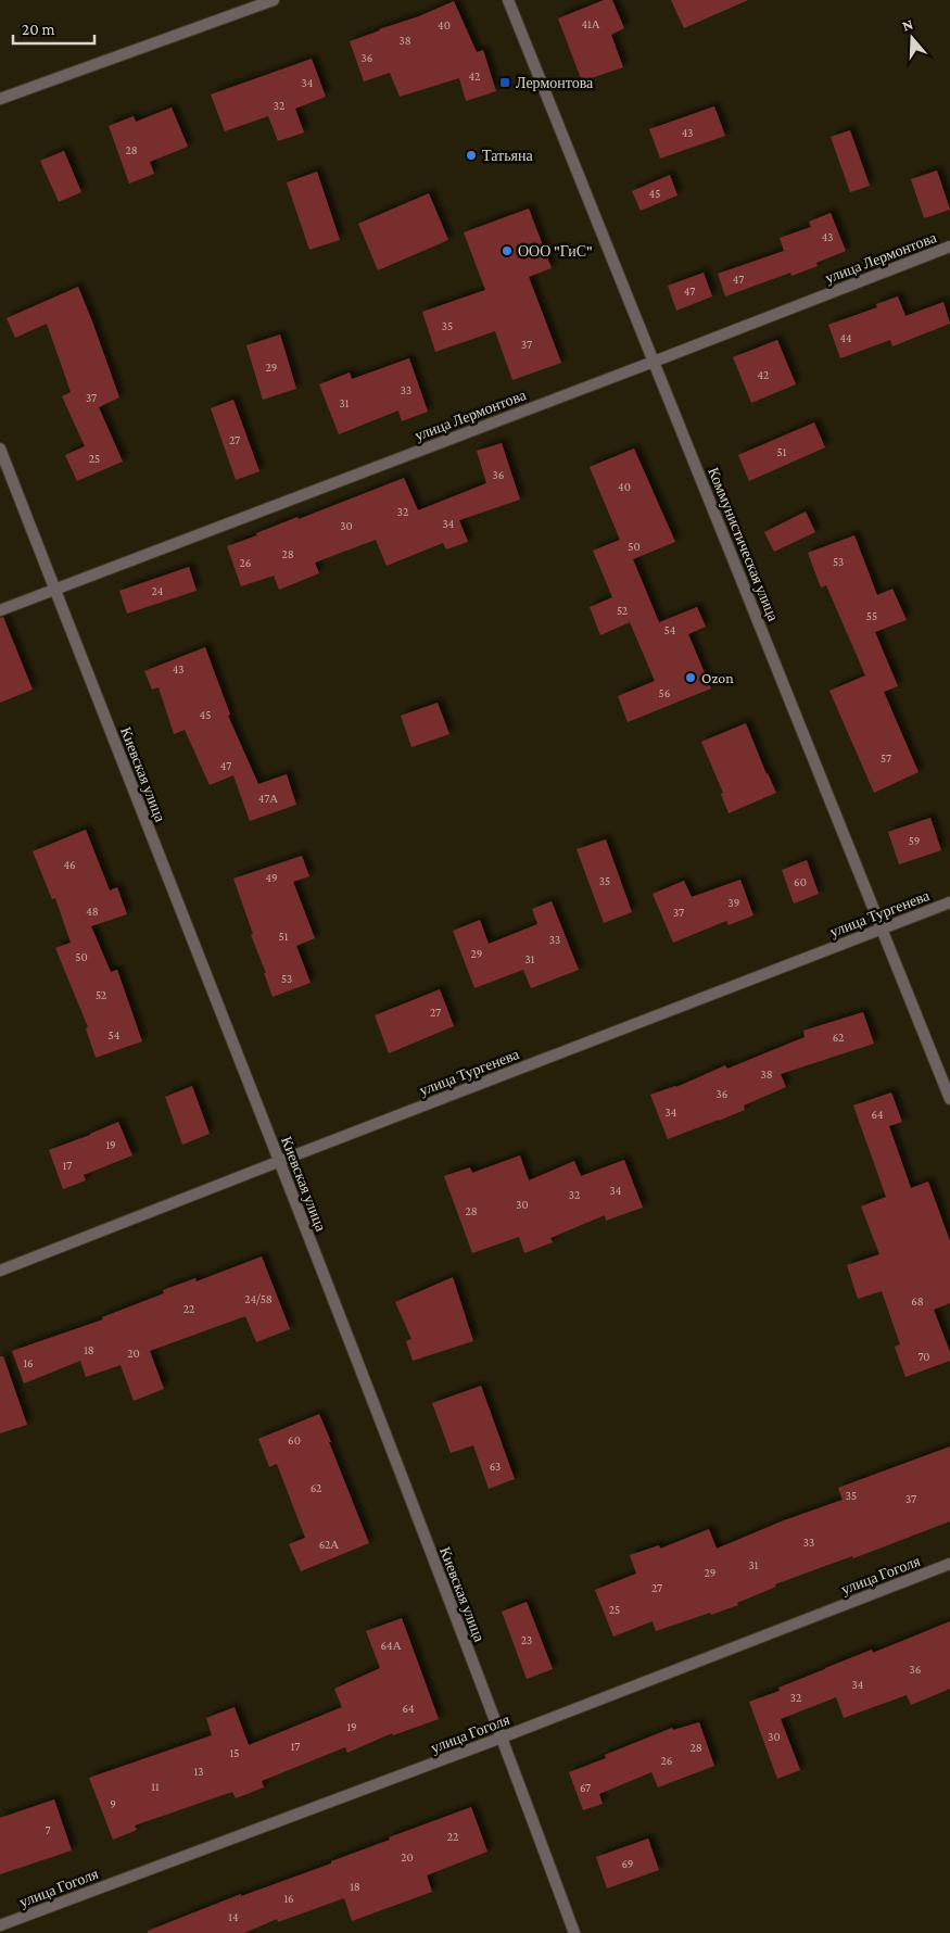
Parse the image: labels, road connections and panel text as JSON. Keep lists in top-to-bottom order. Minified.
{"streets":{"street":["улица Лермонтова","Коммунистическая улица","Киевская улица","улица Тургенева","улица Гоголя"]},"crossings":[["улица Лермонтова","Коммунистическая улица"],["улица Лермонтова","Киевская улица"],["Коммунистическая улица","улица Тургенева"],["Киевская улица","улица Тургенева"],["Киевская улица","улица Гоголя"]],"places":{"transit":["Лермонтова"],"other":["Татьяна","ООО \"ГиС\"","Ozon"]},"house_numbers":["41А","40","38","36","42","34","32","43","28","45","43","47","47","35","44","37","29","42","33","37","31","27","51","25","36","40","32","34","30","50","28","53","26","24","52","55","54","43","56","45","57","47","47А","59","46","49","35","60","39","48","37","51","33","29","50","31","53","52","27","54","62","38","36","34","64","19","17","34","32","30","28","24/58","68","22","18","20","70","16","60","63","62","35","37","33","62А","31","29","27","25","23","64А","36","34","32","64","19","30","17","28","15","26","13","11","67","9","7","22","20","69","18","16","14"],"scale_bar":"20 m","north":"top"}
